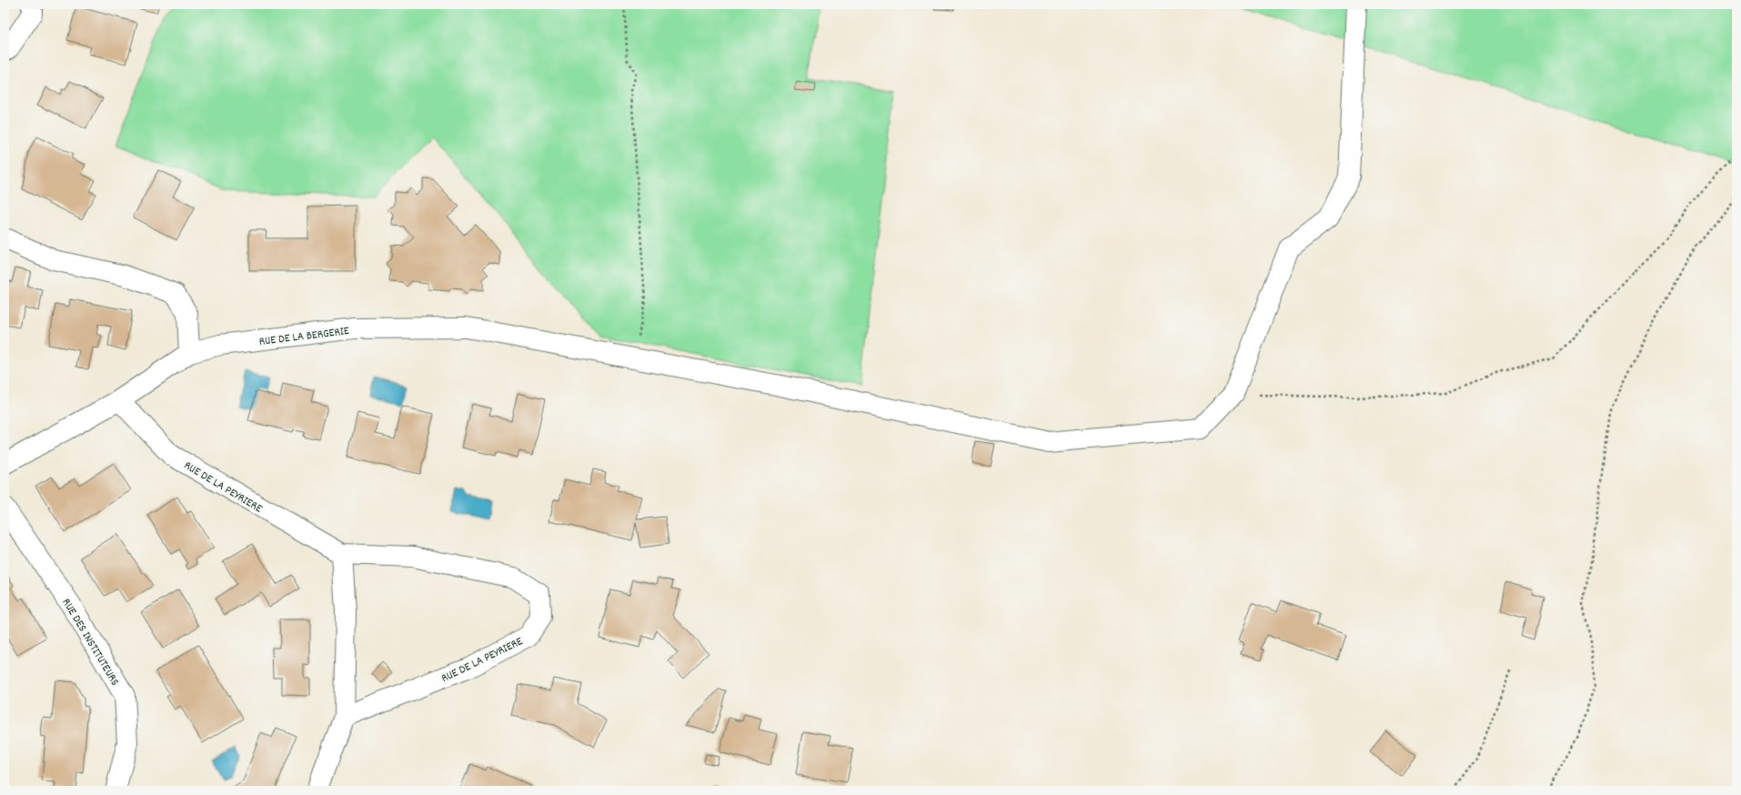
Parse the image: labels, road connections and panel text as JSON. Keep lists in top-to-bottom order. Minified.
{"streets":{"street":["RUE DE LA BERGERIE","RUE DE LA PEYRIERE","RUE DES INSTITUTEURS"]},"crossings":[["RUE DE LA BERGERIE","RUE DE LA PEYRIERE"]]}
